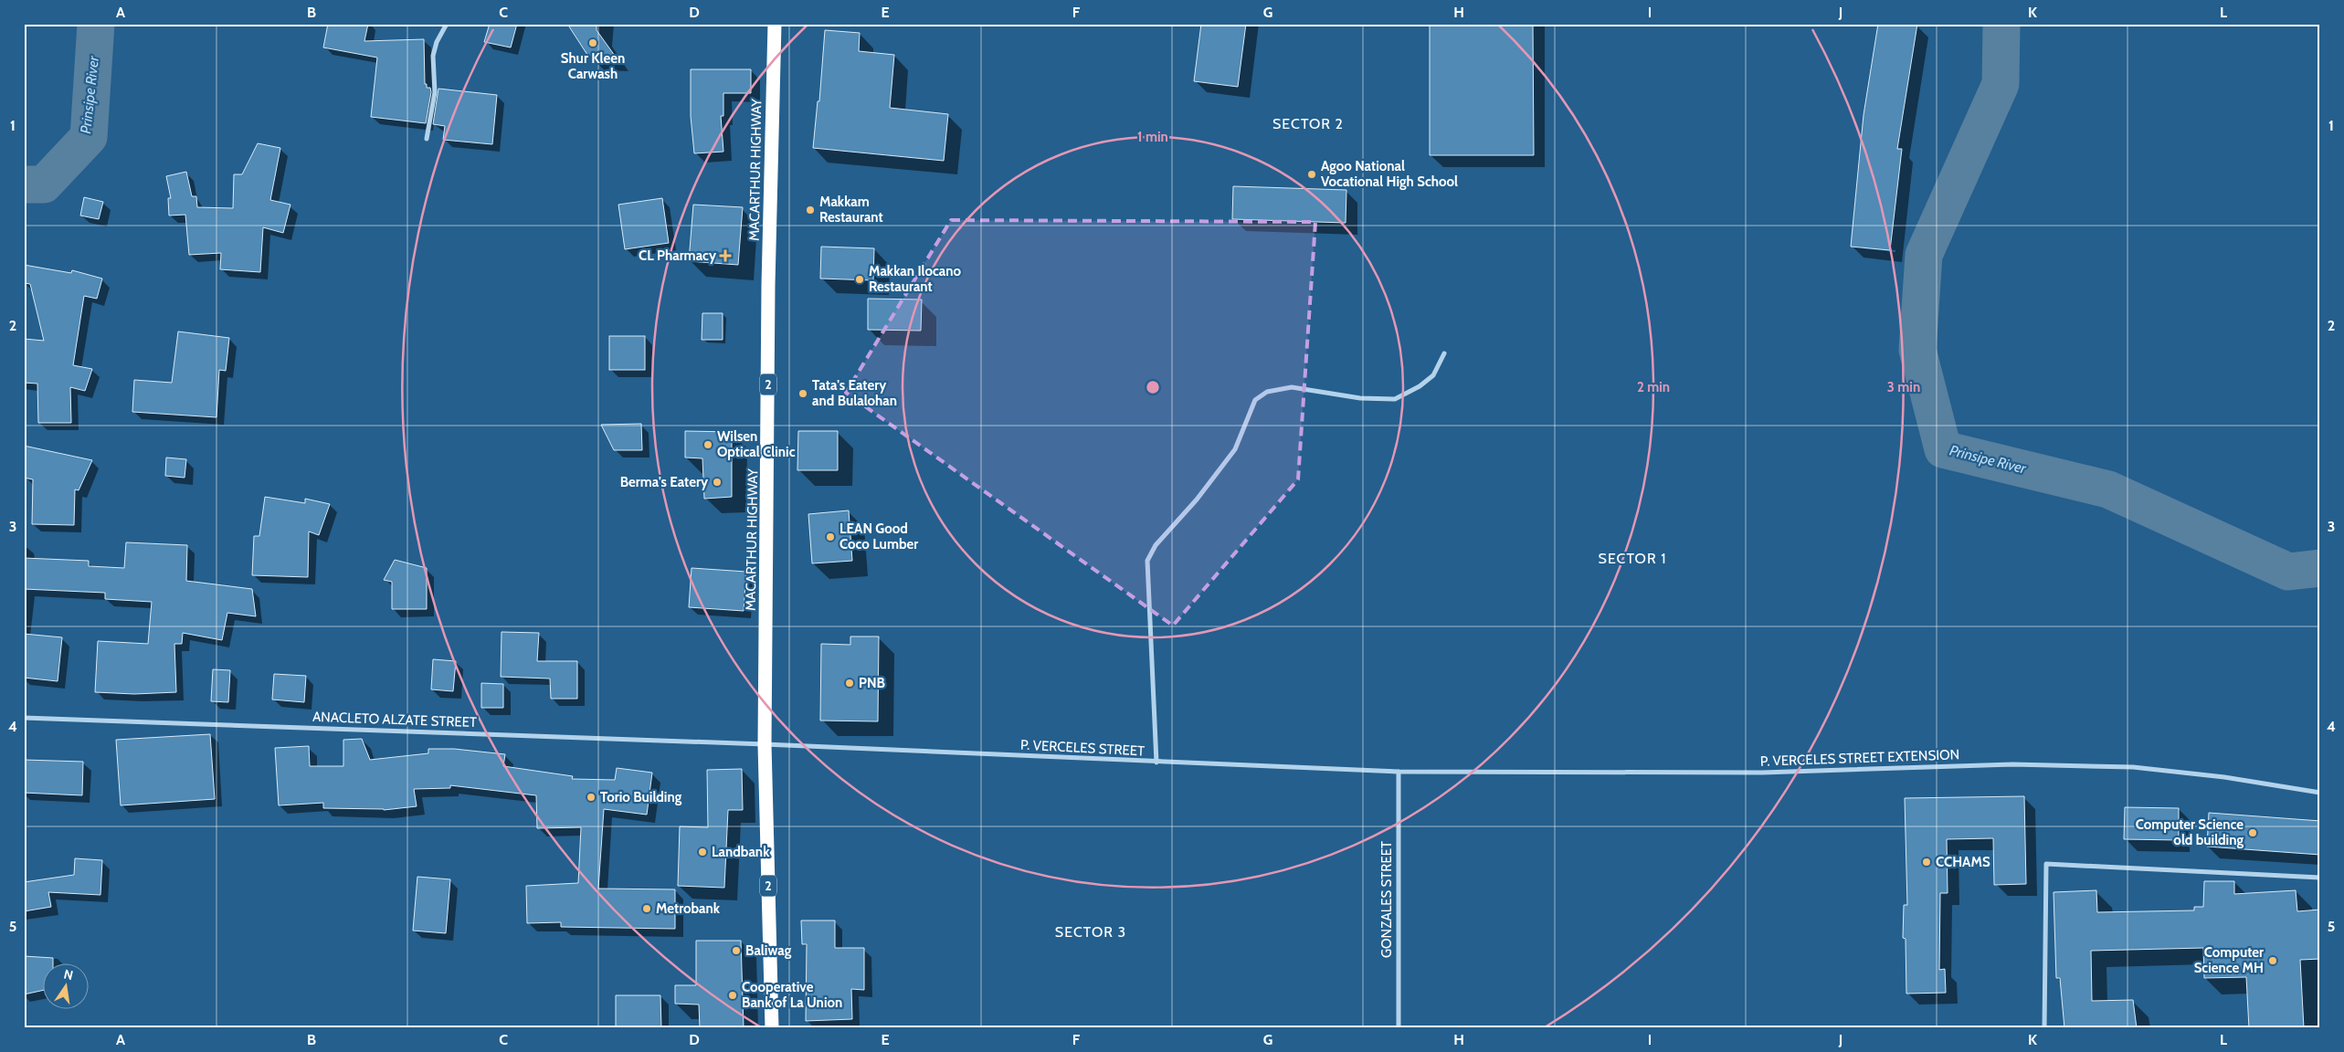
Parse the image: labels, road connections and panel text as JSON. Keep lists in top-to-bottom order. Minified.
{"streets":{"highway":["MACARTHUR HIGHWAY","2"],"street":["ANACLETO ALZATE STREET","P. VERCELES STREET","P. VERCELES STREET EXTENSION","GONZALES STREET"]},"crossings":[["MACARTHUR HIGHWAY","ANACLETO ALZATE STREET"],["MACARTHUR HIGHWAY","P. VERCELES STREET"],["ANACLETO ALZATE STREET","P. VERCELES STREET"],["P. VERCELES STREET","P. VERCELES STREET EXTENSION"],["P. VERCELES STREET","GONZALES STREET"],["P. VERCELES STREET EXTENSION","GONZALES STREET"]],"districts":["SECTOR 2","SECTOR 1","SECTOR 3"],"water":["Prinsipe River"],"places":{"other":["Shur Kleen Carwash","Agoo National Vocational High School","Makkam Restaurant","Makkan Ilocano Restaurant","Tata's Eatery and Bulalohan","Wilsen Optical Clinic","Berma's Eatery","LEAN Good Coco Lumber","PNB","Torio Building","Computer Science old building","Landbank","CCHAMS","Metrobank","Baliwag","Computer Science MH","Cooperative Bank of La Union"],"health":["CL Pharmacy"]},"north":"top","grid":{"columns":["A","B","C","D","E","F","G","H","I","J","K","L"],"rows":["1","2","3","4","5"]},"rings":["1 min","2 min","3 min"]}
